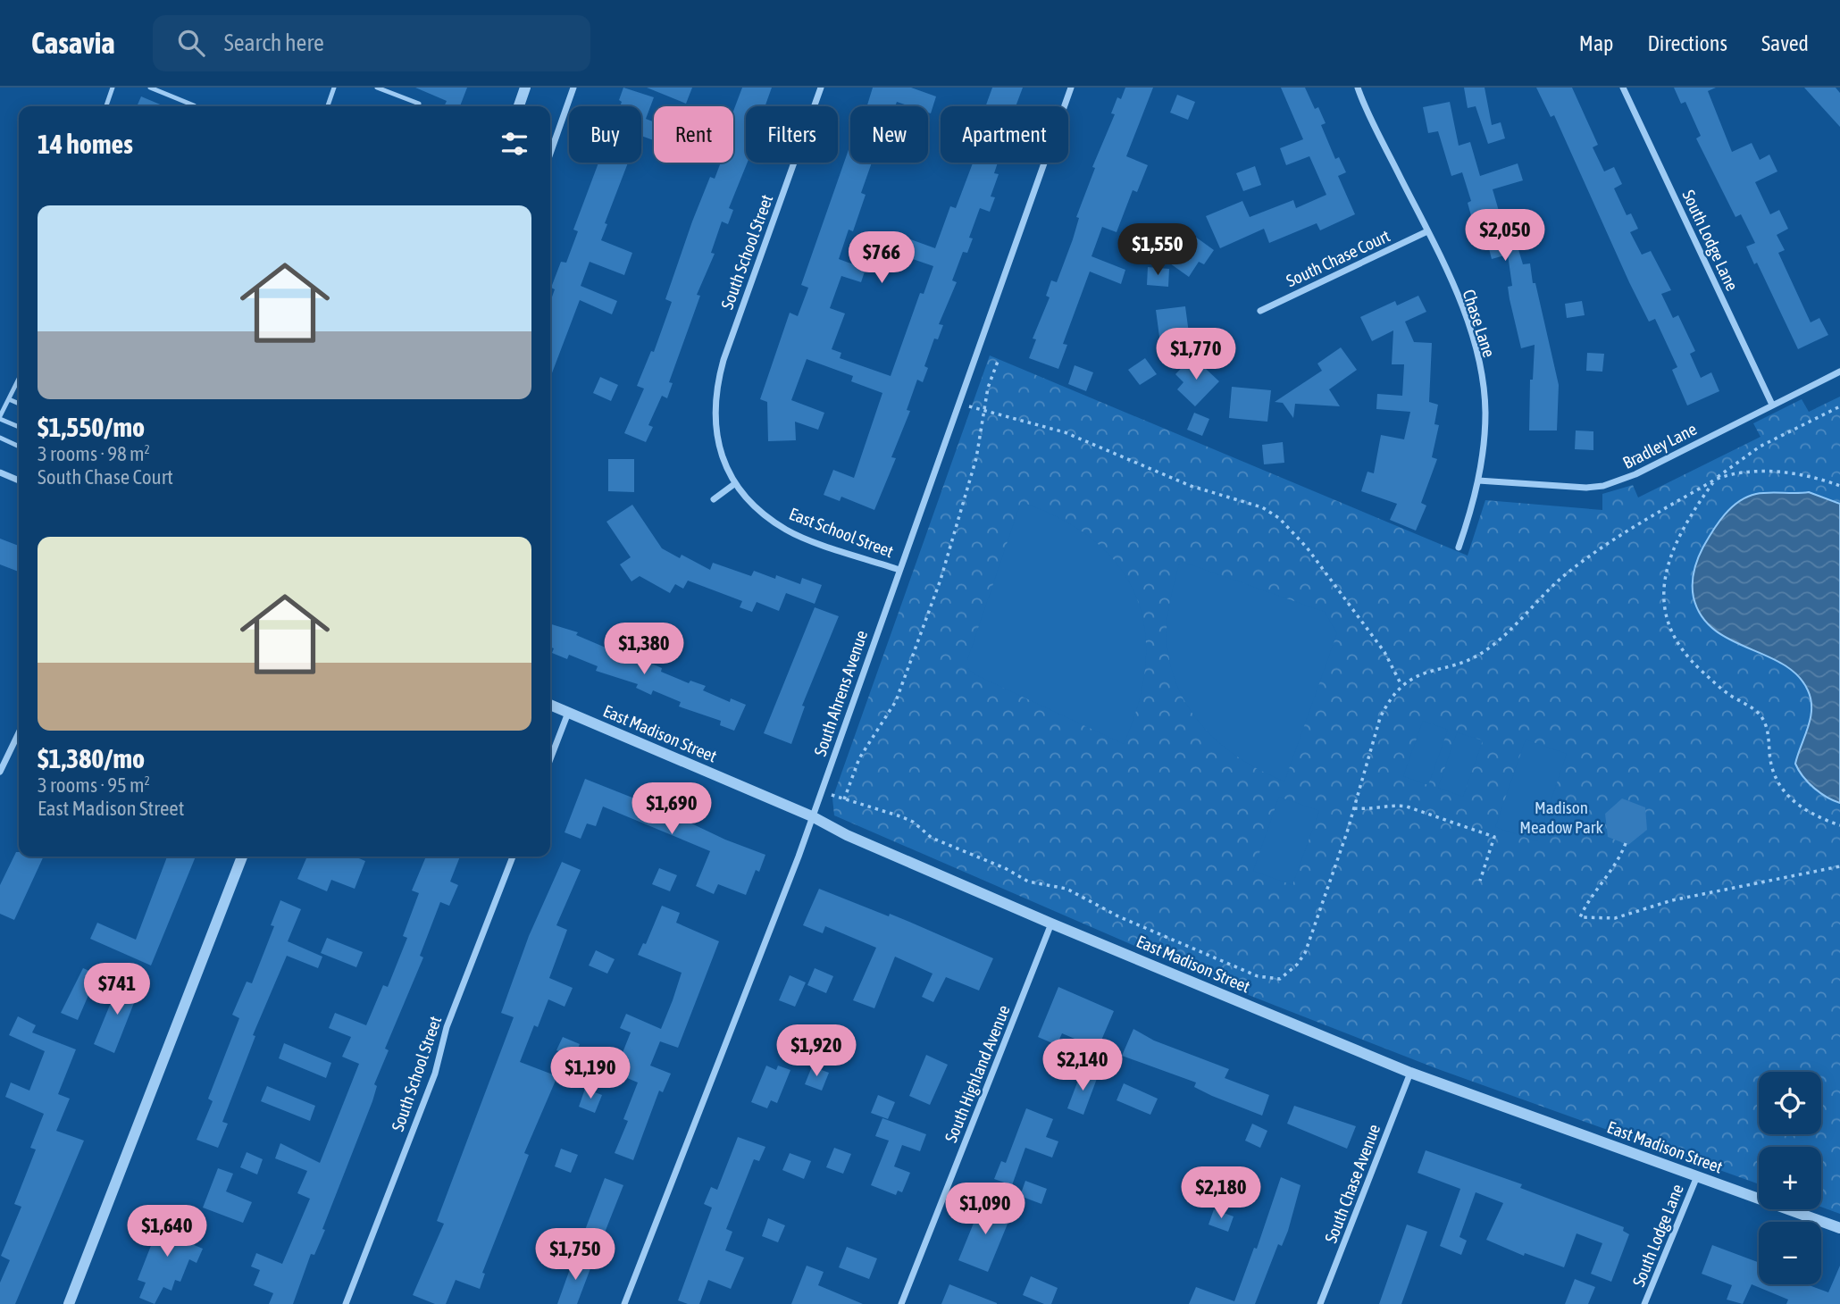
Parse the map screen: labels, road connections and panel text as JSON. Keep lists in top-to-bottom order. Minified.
{"streets":{"street":["South Lodge Lane","South School Street","South Chase Court","Chase Lane","Bradley Lane","East School Street","South Ahrens Avenue","East Madison Street","South Highland Avenue","South Chase Avenue"]},"crossings":[["South Lodge Lane","Bradley Lane"],["South Lodge Lane","East Madison Street"],["South School Street","East School Street"],["South Chase Court","Chase Lane"],["Chase Lane","Bradley Lane"],["East School Street","South Ahrens Avenue"],["South Ahrens Avenue","East Madison Street"],["East Madison Street","South Highland Avenue"],["East Madison Street","South Chase Avenue"]],"parks":["Madison Meadow Park"],"page":{"header":"Casavia","search":"Search here","nav":["Map","Directions","Saved"],"chip":["Buy","Rent","Filters","New","Apartment"],"heading":"14 homes","list":[{"name":"$1,550/mo","note":"3 rooms · 98 m² · South Chase Court"},{"name":"$1,380/mo","note":"3 rooms · 95 m² · East Madison Street"}],"price":["$2,050","$1,550","$766","$1,770","$1,380","$1,690","$741","$1,920","$2,140","$1,190","$2,180","$1,090","$1,640","$1,750"],"map_buttons":["+","−"]}}
